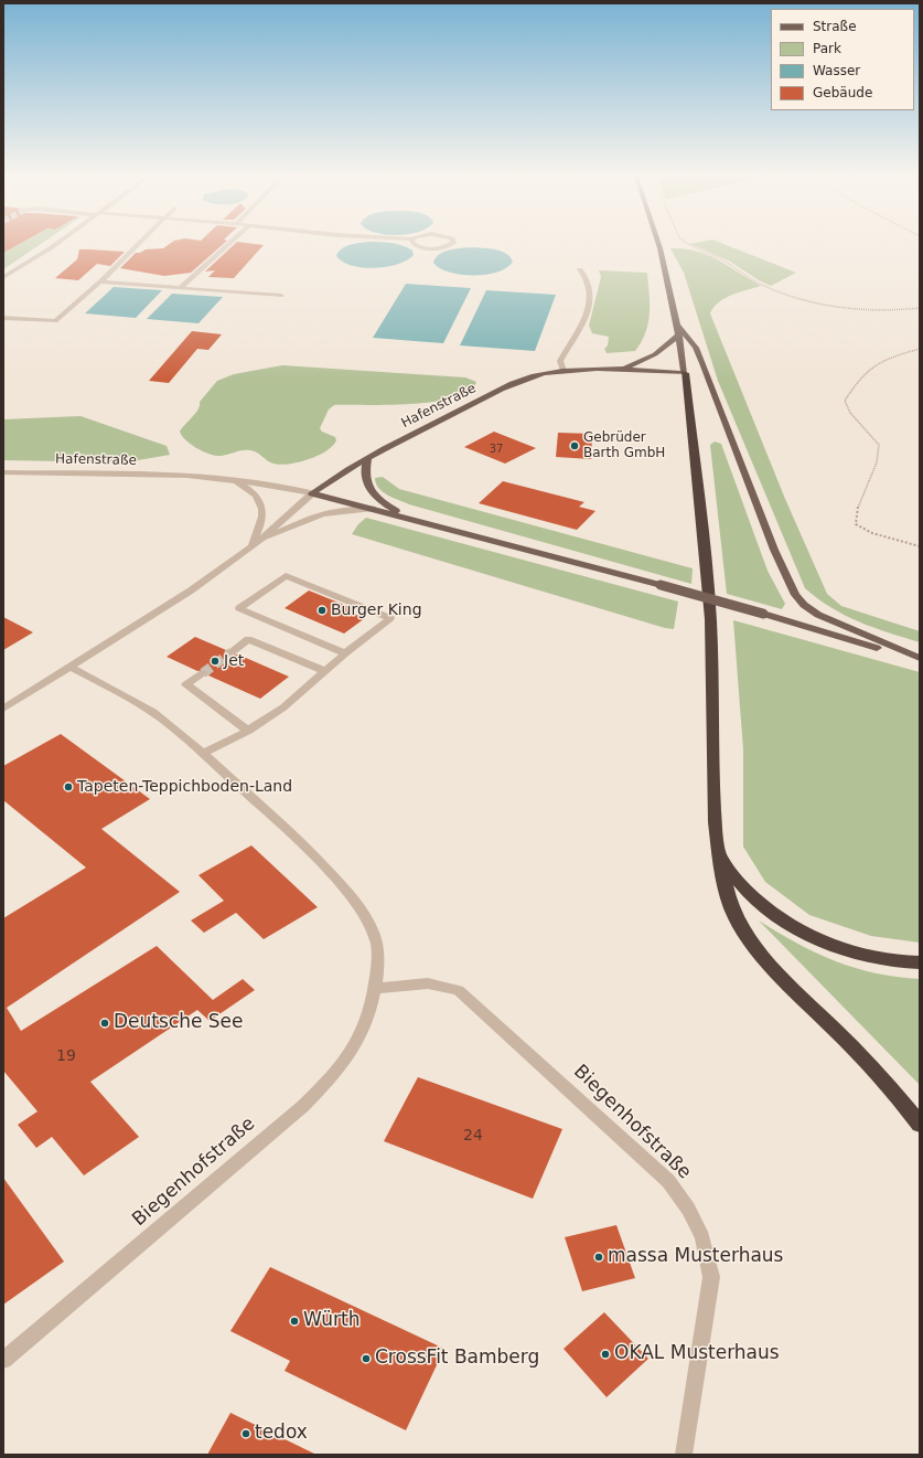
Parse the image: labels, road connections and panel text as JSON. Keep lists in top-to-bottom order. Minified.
{"streets":{"main road":["Hafenstraße"],"street":["Biegenhofstraße"]},"places":["Gebrüder Barth GmbH","Burger King","Jet","Tapeten-Teppichboden-Land","Deutsche See","massa Musterhaus","Würth","OKAL Musterhaus","CrossFit Bamberg","tedox"],"house_numbers":["37","19","24"],"legend":["Straße","Park","Wasser","Gebäude"]}
